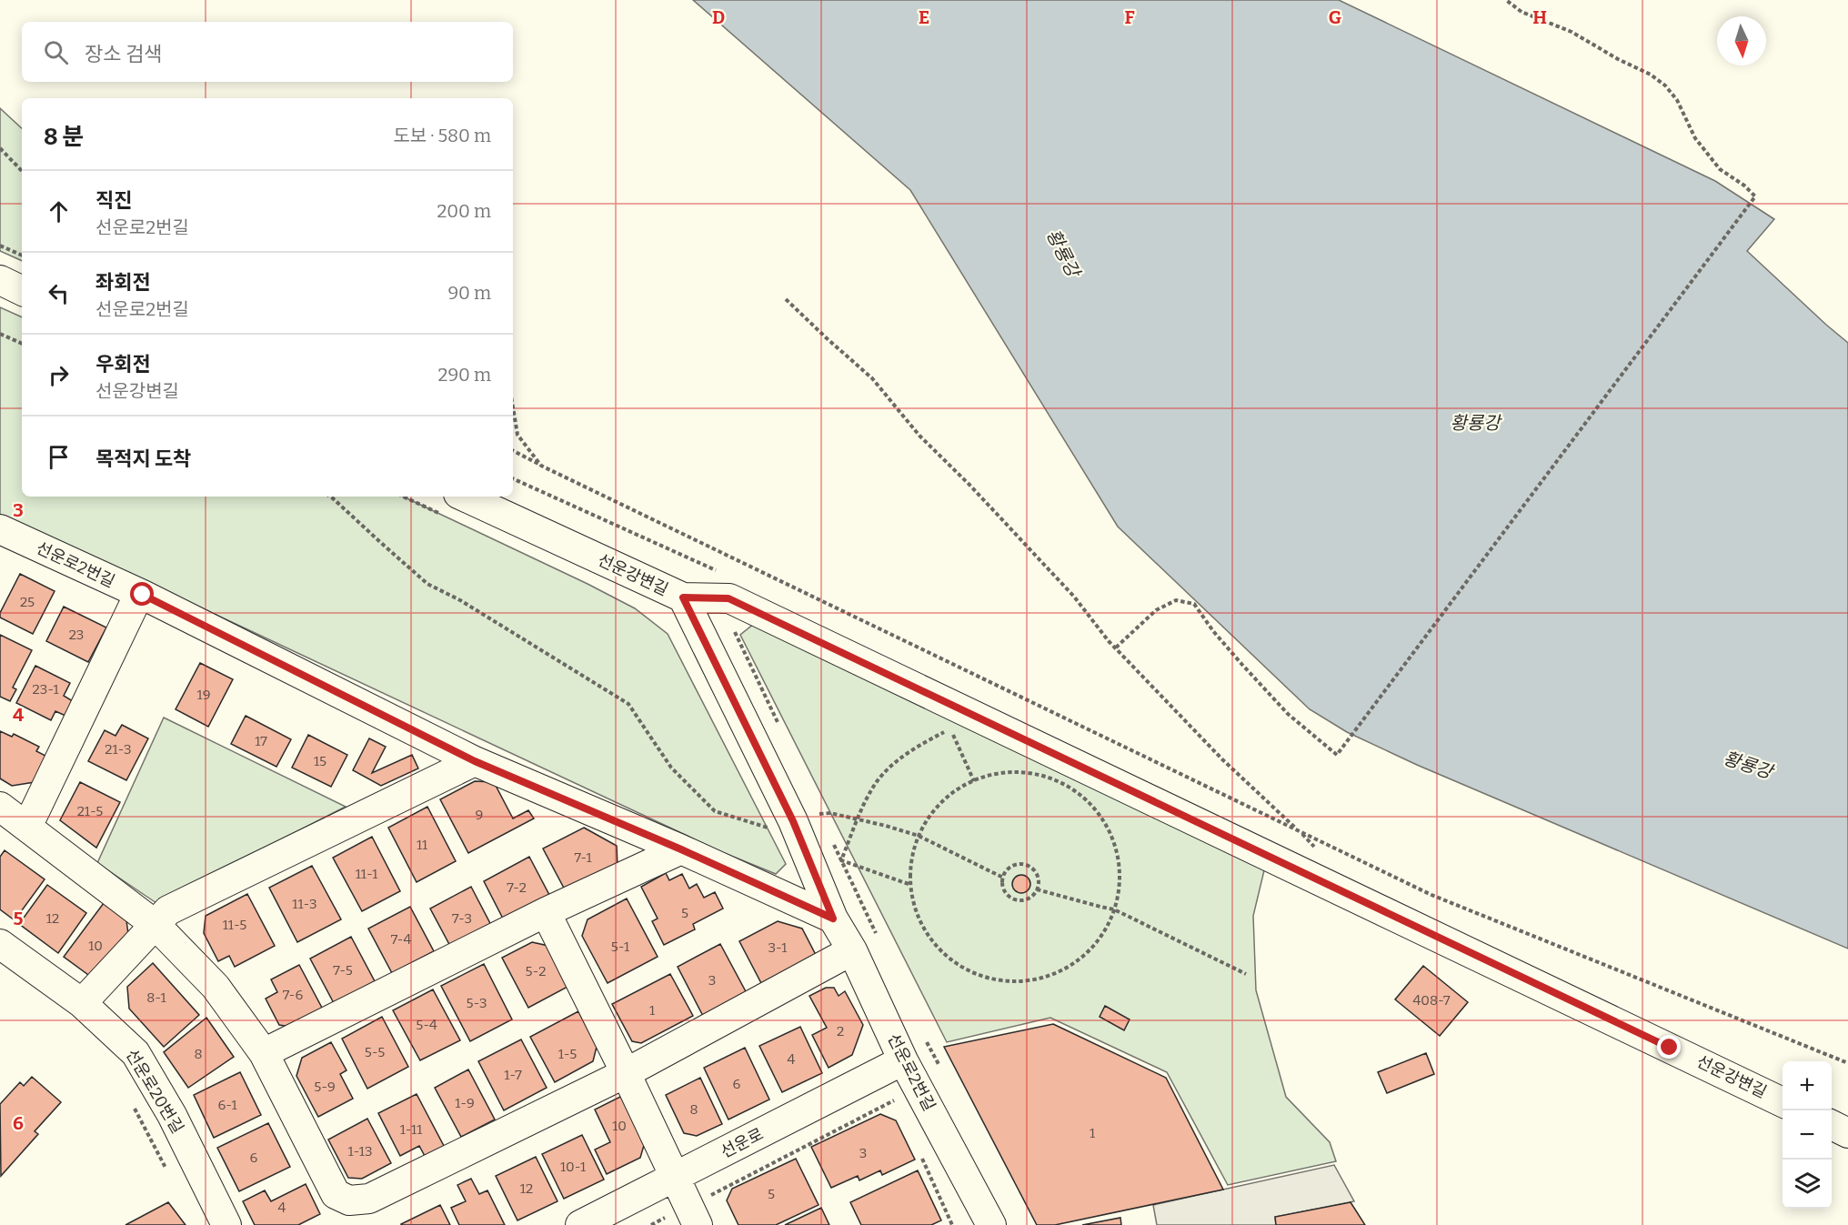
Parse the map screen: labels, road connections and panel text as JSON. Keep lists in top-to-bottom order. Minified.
{"streets":{"street":["선운로2번길","선운강변길","선운로20번길","선운로"]},"crossings":[["선운로2번길","선운강변길"],["선운로2번길","선운로"]],"water":["황룡강"],"house_numbers":["25","23","23-1","19","17","21-3","15","21-5","9","11","7-1","11-1","7-2","11-3","5","12","7-3","11-5","7-4","10","5-1","3-1","7-5","5-2","3","7-6","8-1","408-7","5-3","1","5-4","2","5-5","8","1-5","4","1-7","6","5-9","1-9","6-1","8","10","1-11","1","1-13","3","6","10-1","12","5","4"],"north":"bottom","page":{"search":"장소 검색","heading":["8 분","도보 · 580 m"],"list":[["직진","선운로2번길","200 m"],["좌회전","선운로2번길","90 m"],["우회전","선운강변길","290 m"],"목적지 도착"],"map_buttons":["+","−"]},"grid":{"columns":["D","E","F","G","H"],"rows":["3","4","5","6"]}}
